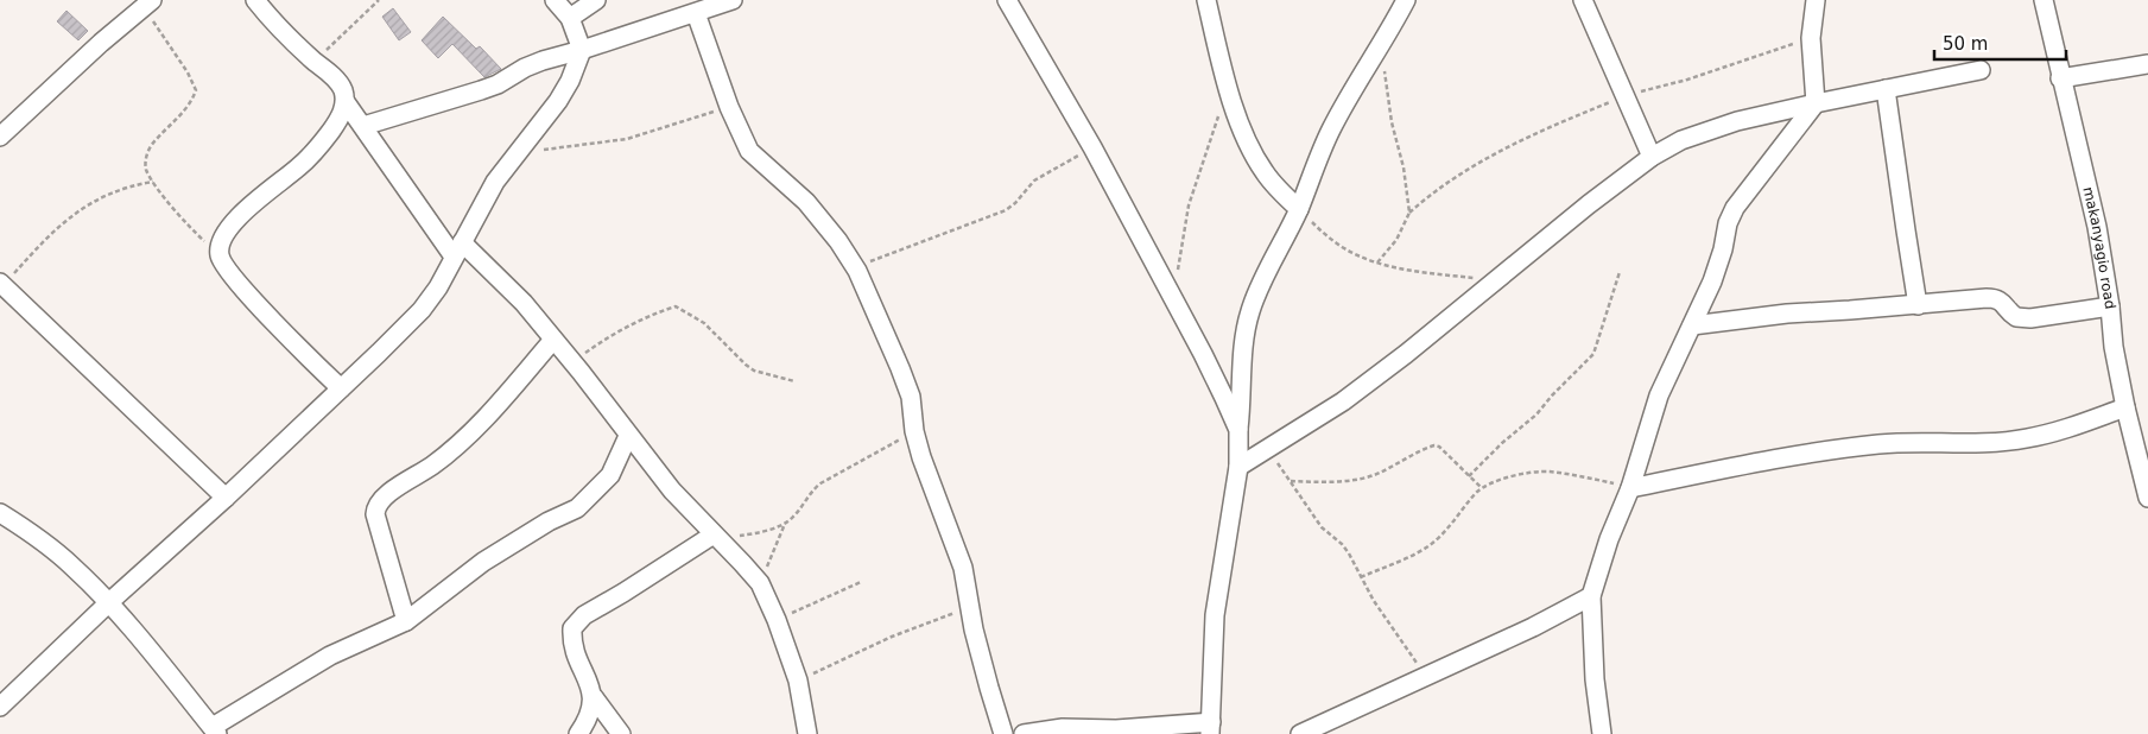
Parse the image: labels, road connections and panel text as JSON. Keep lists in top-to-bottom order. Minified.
{"streets":{"street":["makanyagio road"]},"scale_bar":"50 m"}
